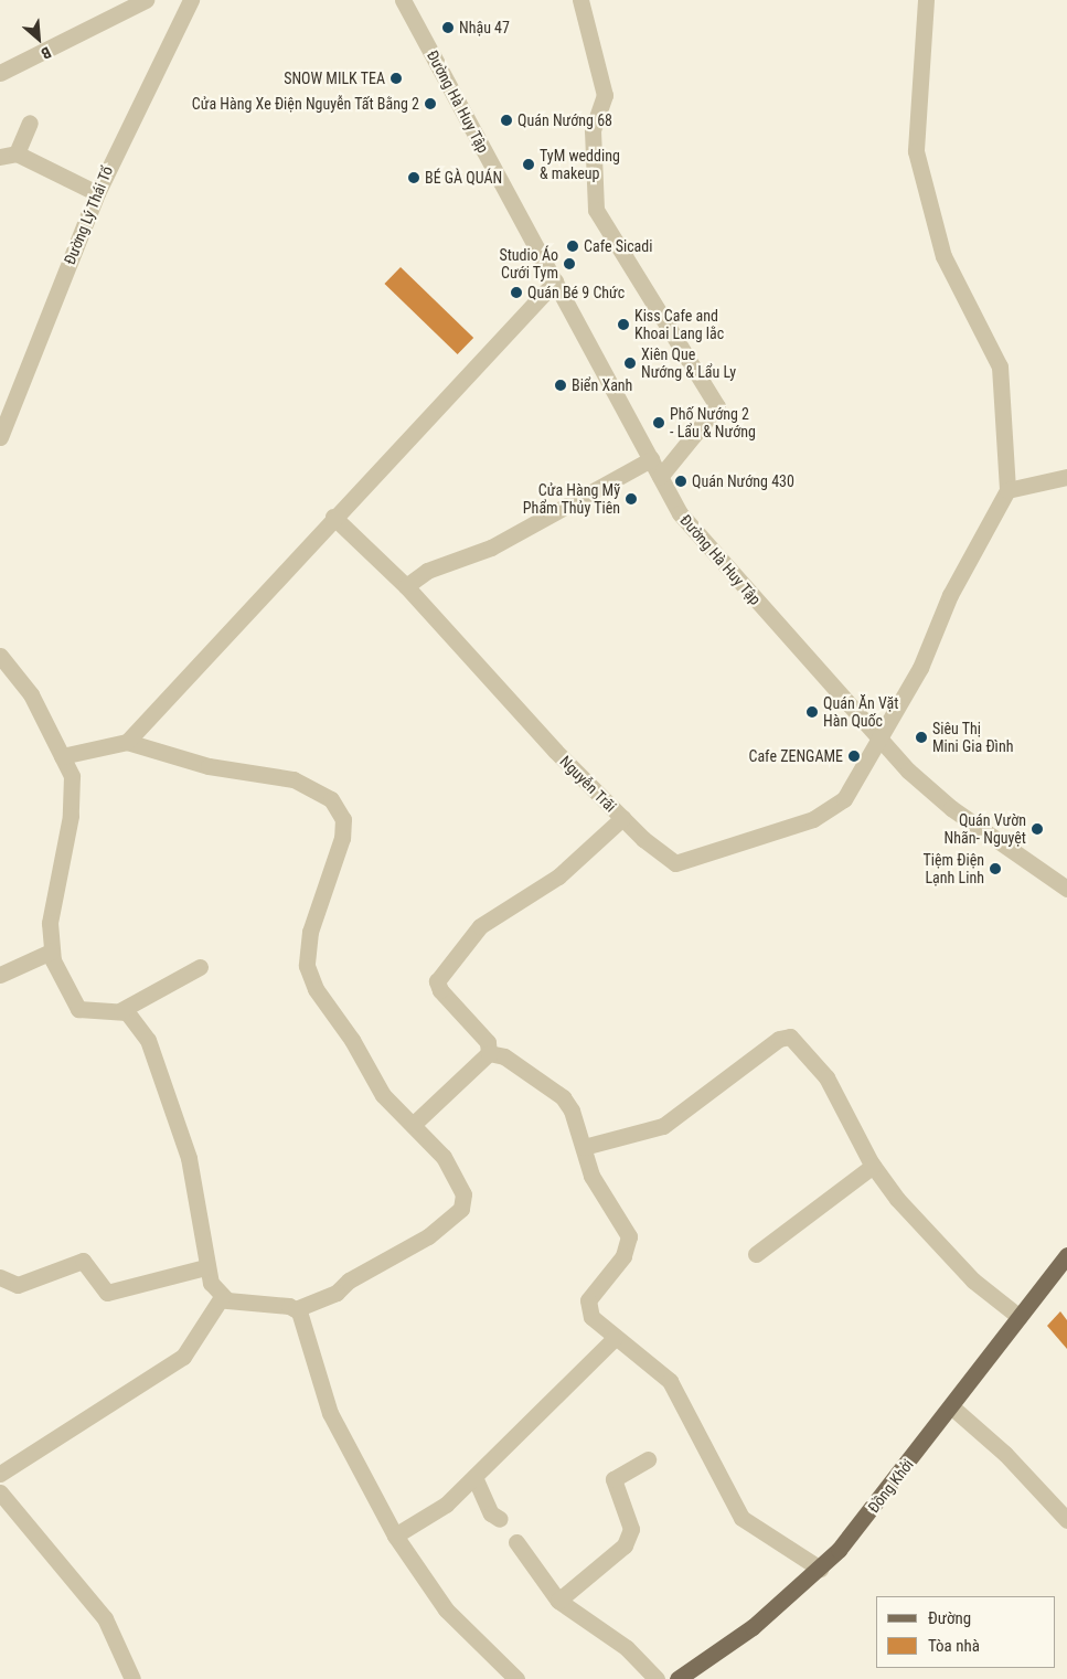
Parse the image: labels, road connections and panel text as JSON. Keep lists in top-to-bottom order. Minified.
{"streets":{"main road":["Đồng Khởi"],"street":["Đường Hà Huy Tập","Đường Lý Thái Tổ","Nguyễn Trãi"]},"crossings":[["Đường Hà Huy Tập","Nguyễn Trãi"]],"places":["Nhậu 47","SNOW MILK TEA","Cửa Hàng Xe Điện Nguyễn Tất Bằng 2","Quán Nướng 68","TyM wedding & makeup","BÉ GÀ QUÁN","Cafe Sicadi","Studio Áo Cưới Tym","Quán Bé 9 Chức","Kiss Cafe and Khoai Lang lằc","Xiên Que Nướng & Lẩu Ly","Biển Xanh","Phố Nướng 2 - Lẩu & Nướng","Quán Nướng 430","Cửa Hàng Mỹ Phẩm Thủy Tiên","Quán Ăn Vặt Hàn Quốc","Siêu Thị Mini Gia Đình","Cafe ZENGAME","Quán Vườn Nhãn- Nguyệt","Tiệm Điện Lạnh Linh"],"legend":["Đường","Tòa nhà"],"north":"bottom right"}
